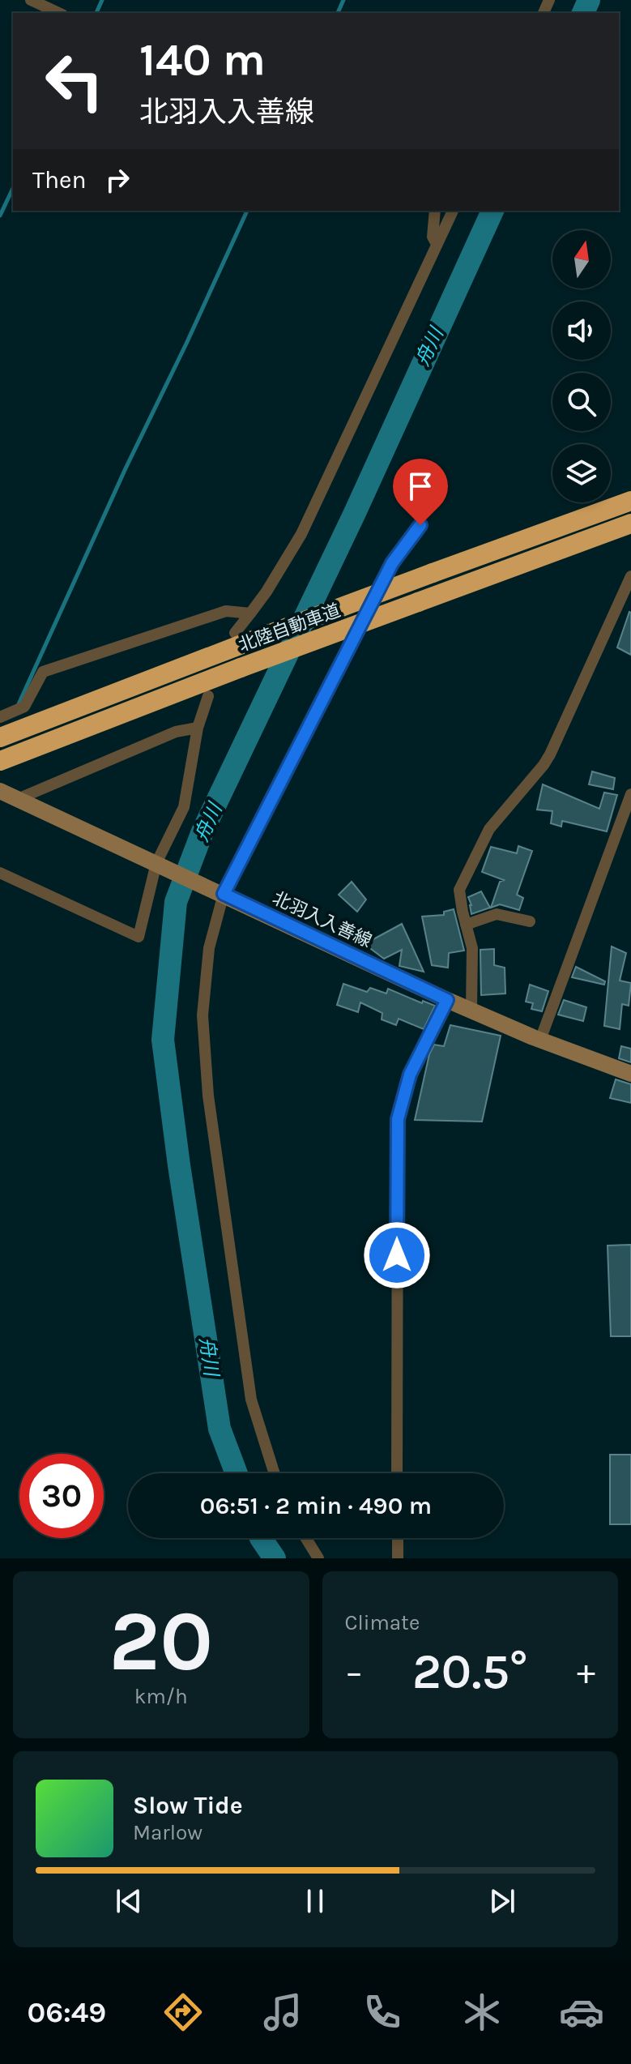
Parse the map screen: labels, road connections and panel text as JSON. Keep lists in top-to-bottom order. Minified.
{"streets":{"highway":["北陸自動車道"],"main road":["北羽入入善線"]},"water":["舟川"],"north":"top","page":{"turn":["140 m","北羽入入善線"],"then":"Then","limit":"30","trip":"06:51 · 2 min · 490 m","tile":[["20","km/h"],"Climate"],"heat":["−","20.5°","+"],"song":["Slow Tide","Marlow"],"tabs":"06:49"}}
